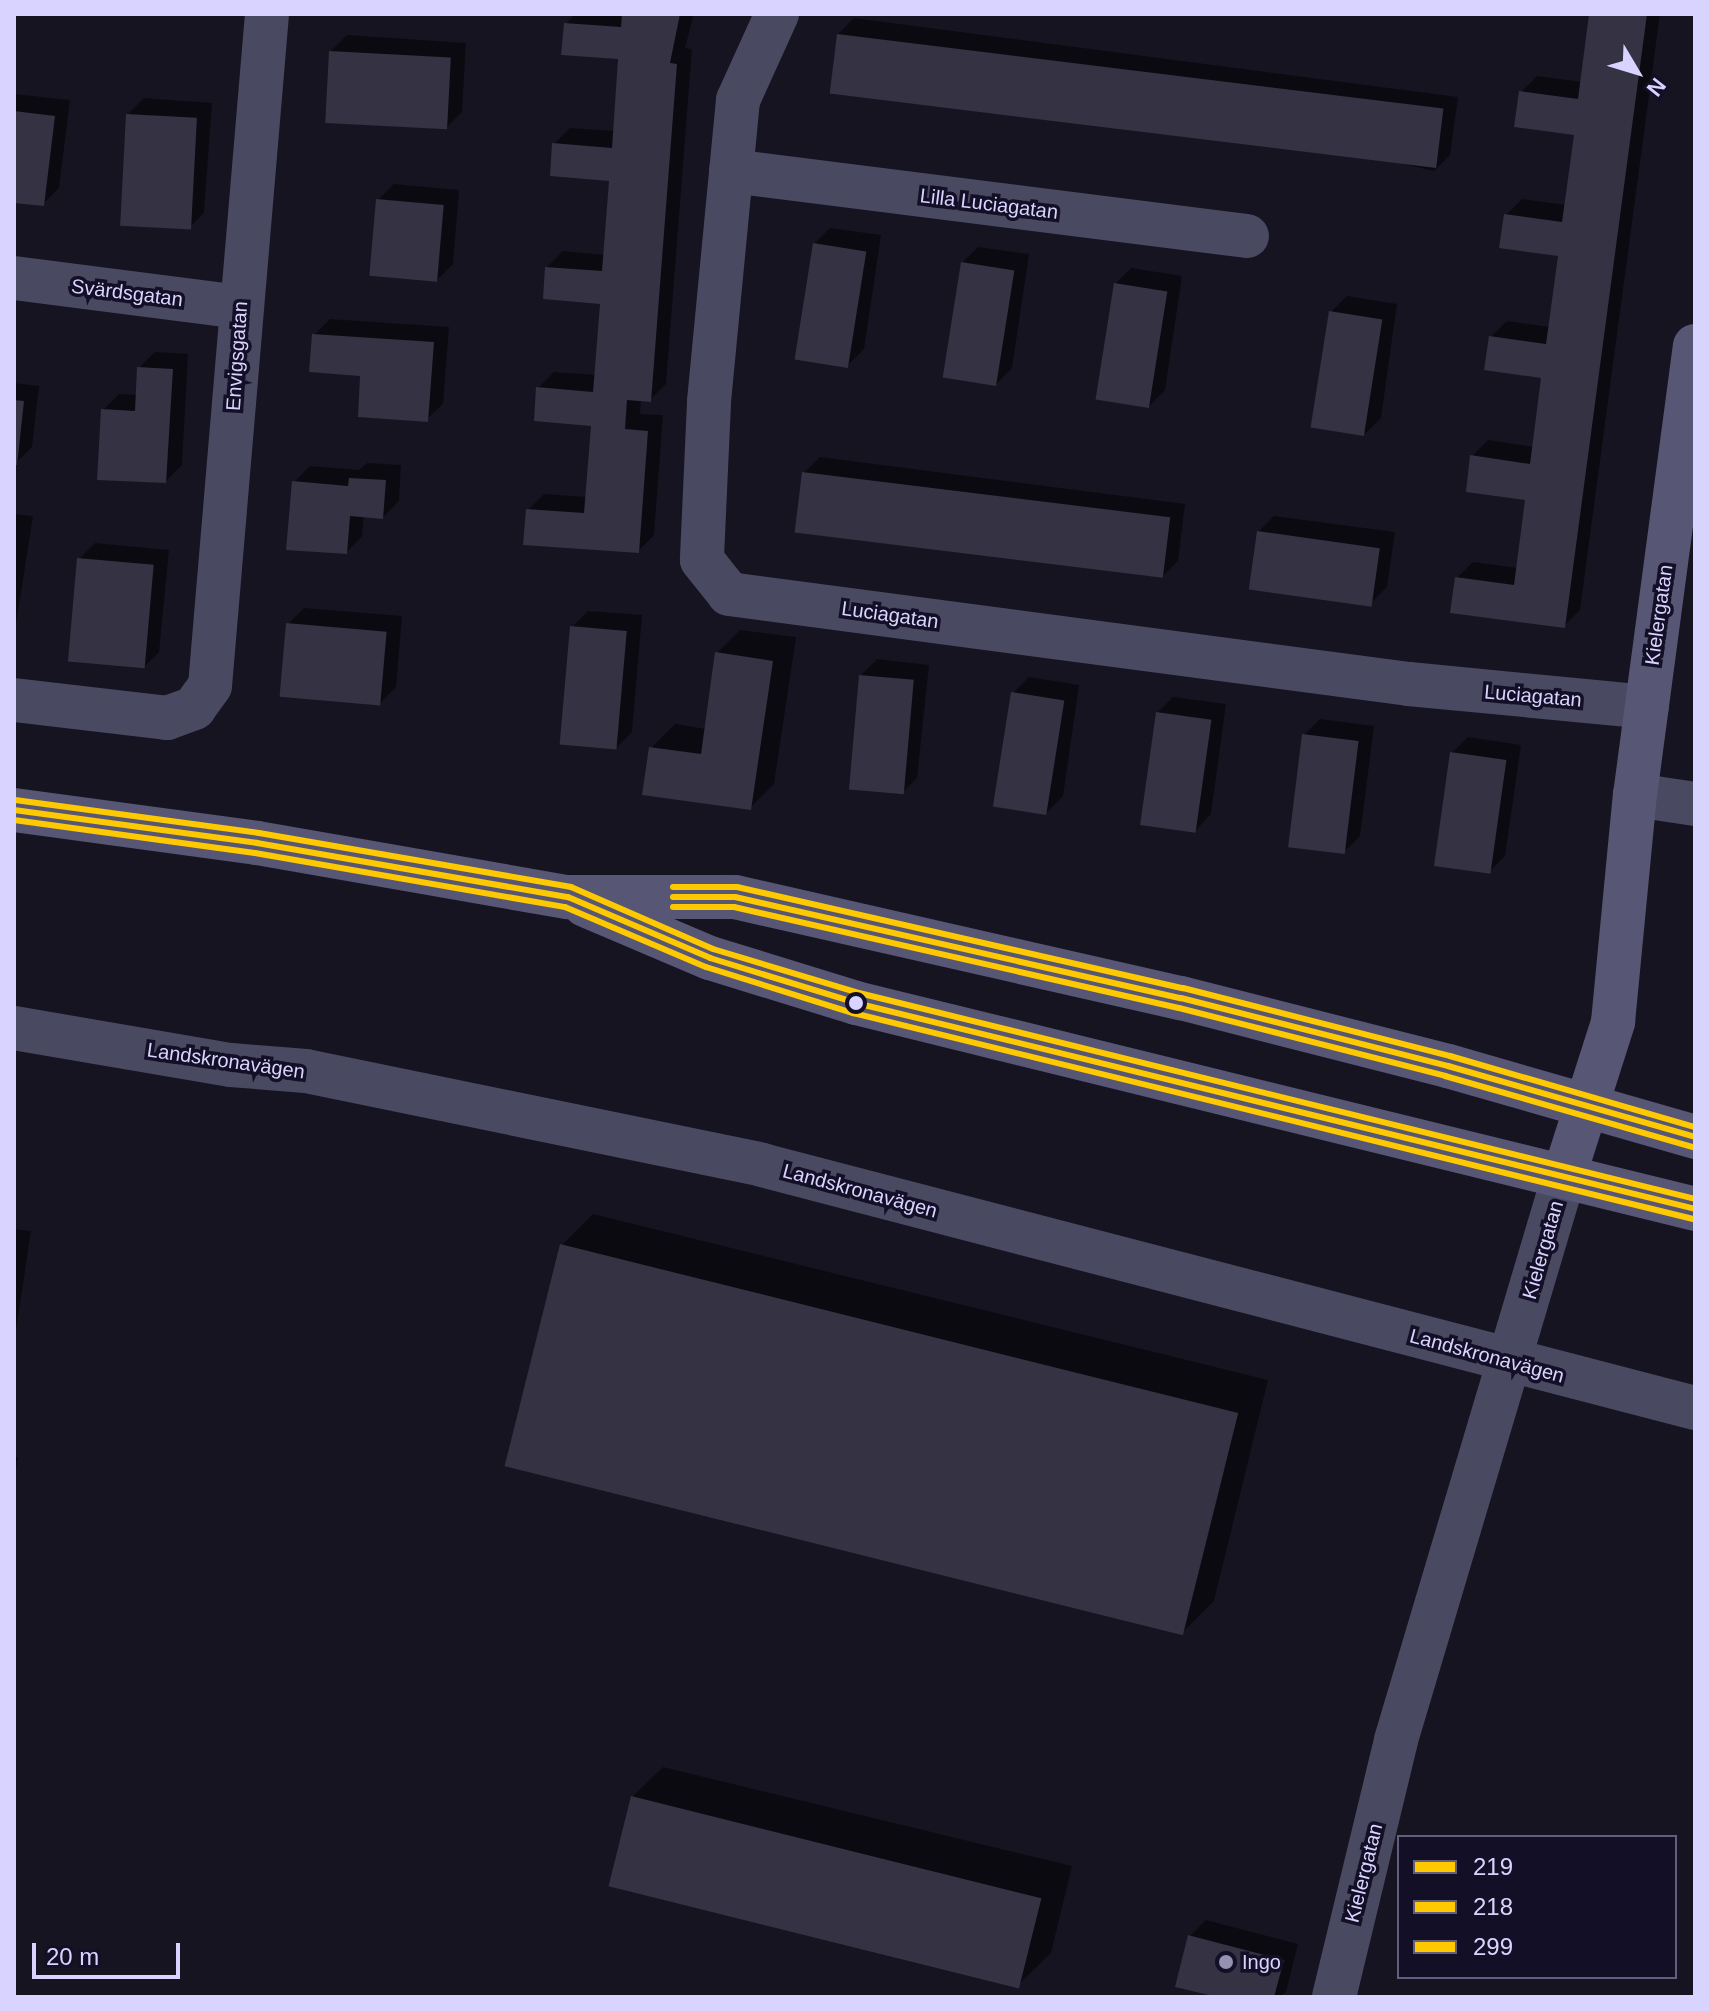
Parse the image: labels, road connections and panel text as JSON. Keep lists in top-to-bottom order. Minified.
{"streets":{"main road":["Kielergatan"],"street":["Lilla Luciagatan","Svärdsgatan","Envigsgatan","Luciagatan","Landskronavägen"]},"crossings":[["Lilla Luciagatan","Luciagatan"],["Svärdsgatan","Envigsgatan"],["Luciagatan","Kielergatan"],["Kielergatan","Landskronavägen"]],"places":["Ingo"],"lines":["transit line 299","transit line 219","transit line 218"],"legend":["219","218","299"],"scale_bar":"20 m","north":"bottom right"}
